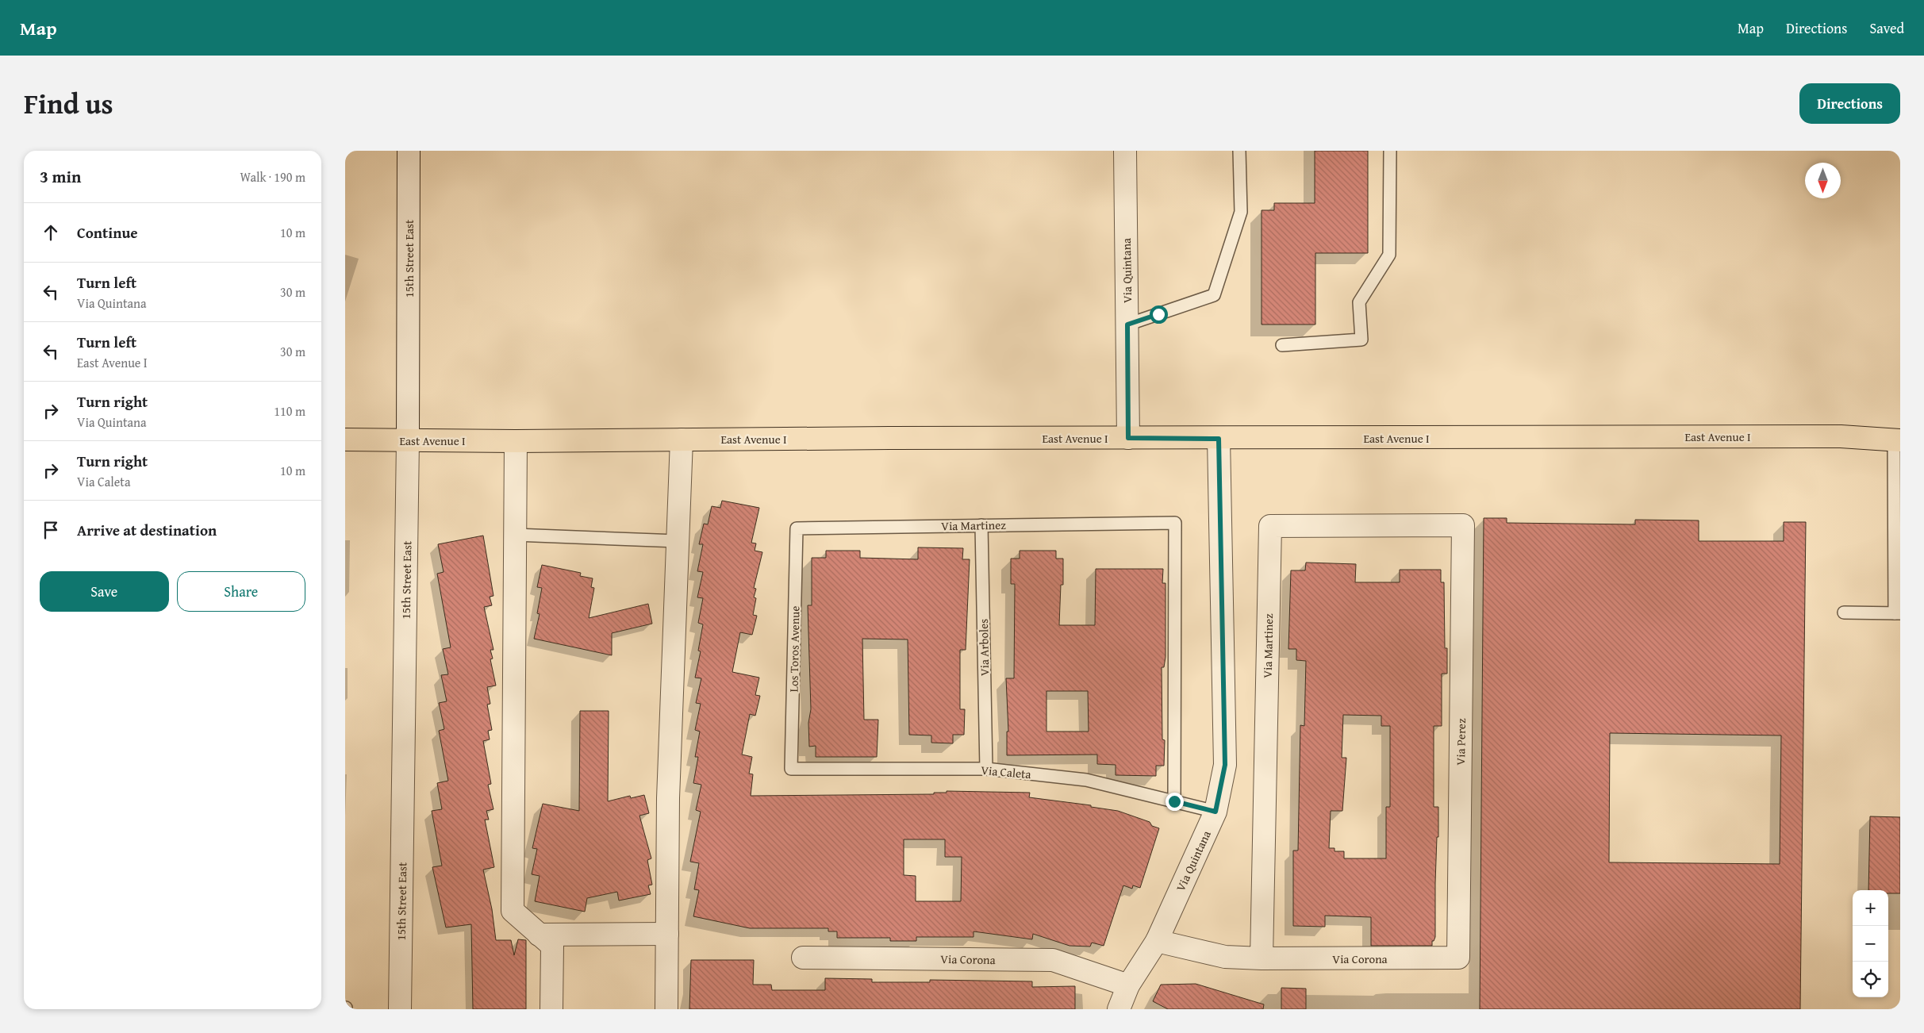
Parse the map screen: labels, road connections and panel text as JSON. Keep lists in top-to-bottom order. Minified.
{"streets":{"main road":["East Avenue I"],"street":["15th Street East","Via Quintana","Via Martinez","Via Perez","Via Corona"],"lane":["Via Arboles","Los Toros Avenue","Via Caleta"]},"crossings":[["15th Street East","East Avenue I"],["Via Quintana","East Avenue I"],["Via Quintana","Via Caleta"],["Via Quintana","Via Corona"],["Via Martinez","Via Arboles"],["Via Martinez","Los Toros Avenue"],["Via Martinez","Via Perez"],["Via Martinez","Via Caleta"],["Via Martinez","Via Corona"],["Via Arboles","Via Caleta"],["Los Toros Avenue","Via Caleta"],["Via Perez","Via Corona"]],"north":"bottom","page":{"header":"Map","nav":["Map","Directions","Saved"],"title":"Find us","buttons":["Directions",["Save","Share"]],"heading":["3 min","Walk · 190 m"],"list":[["Continue","10 m"],["Turn left","Via Quintana","30 m"],["Turn left","East Avenue I","30 m"],["Turn right","Via Quintana","110 m"],["Turn right","Via Caleta","10 m"],"Arrive at destination"],"map_buttons":["+","−"]}}
